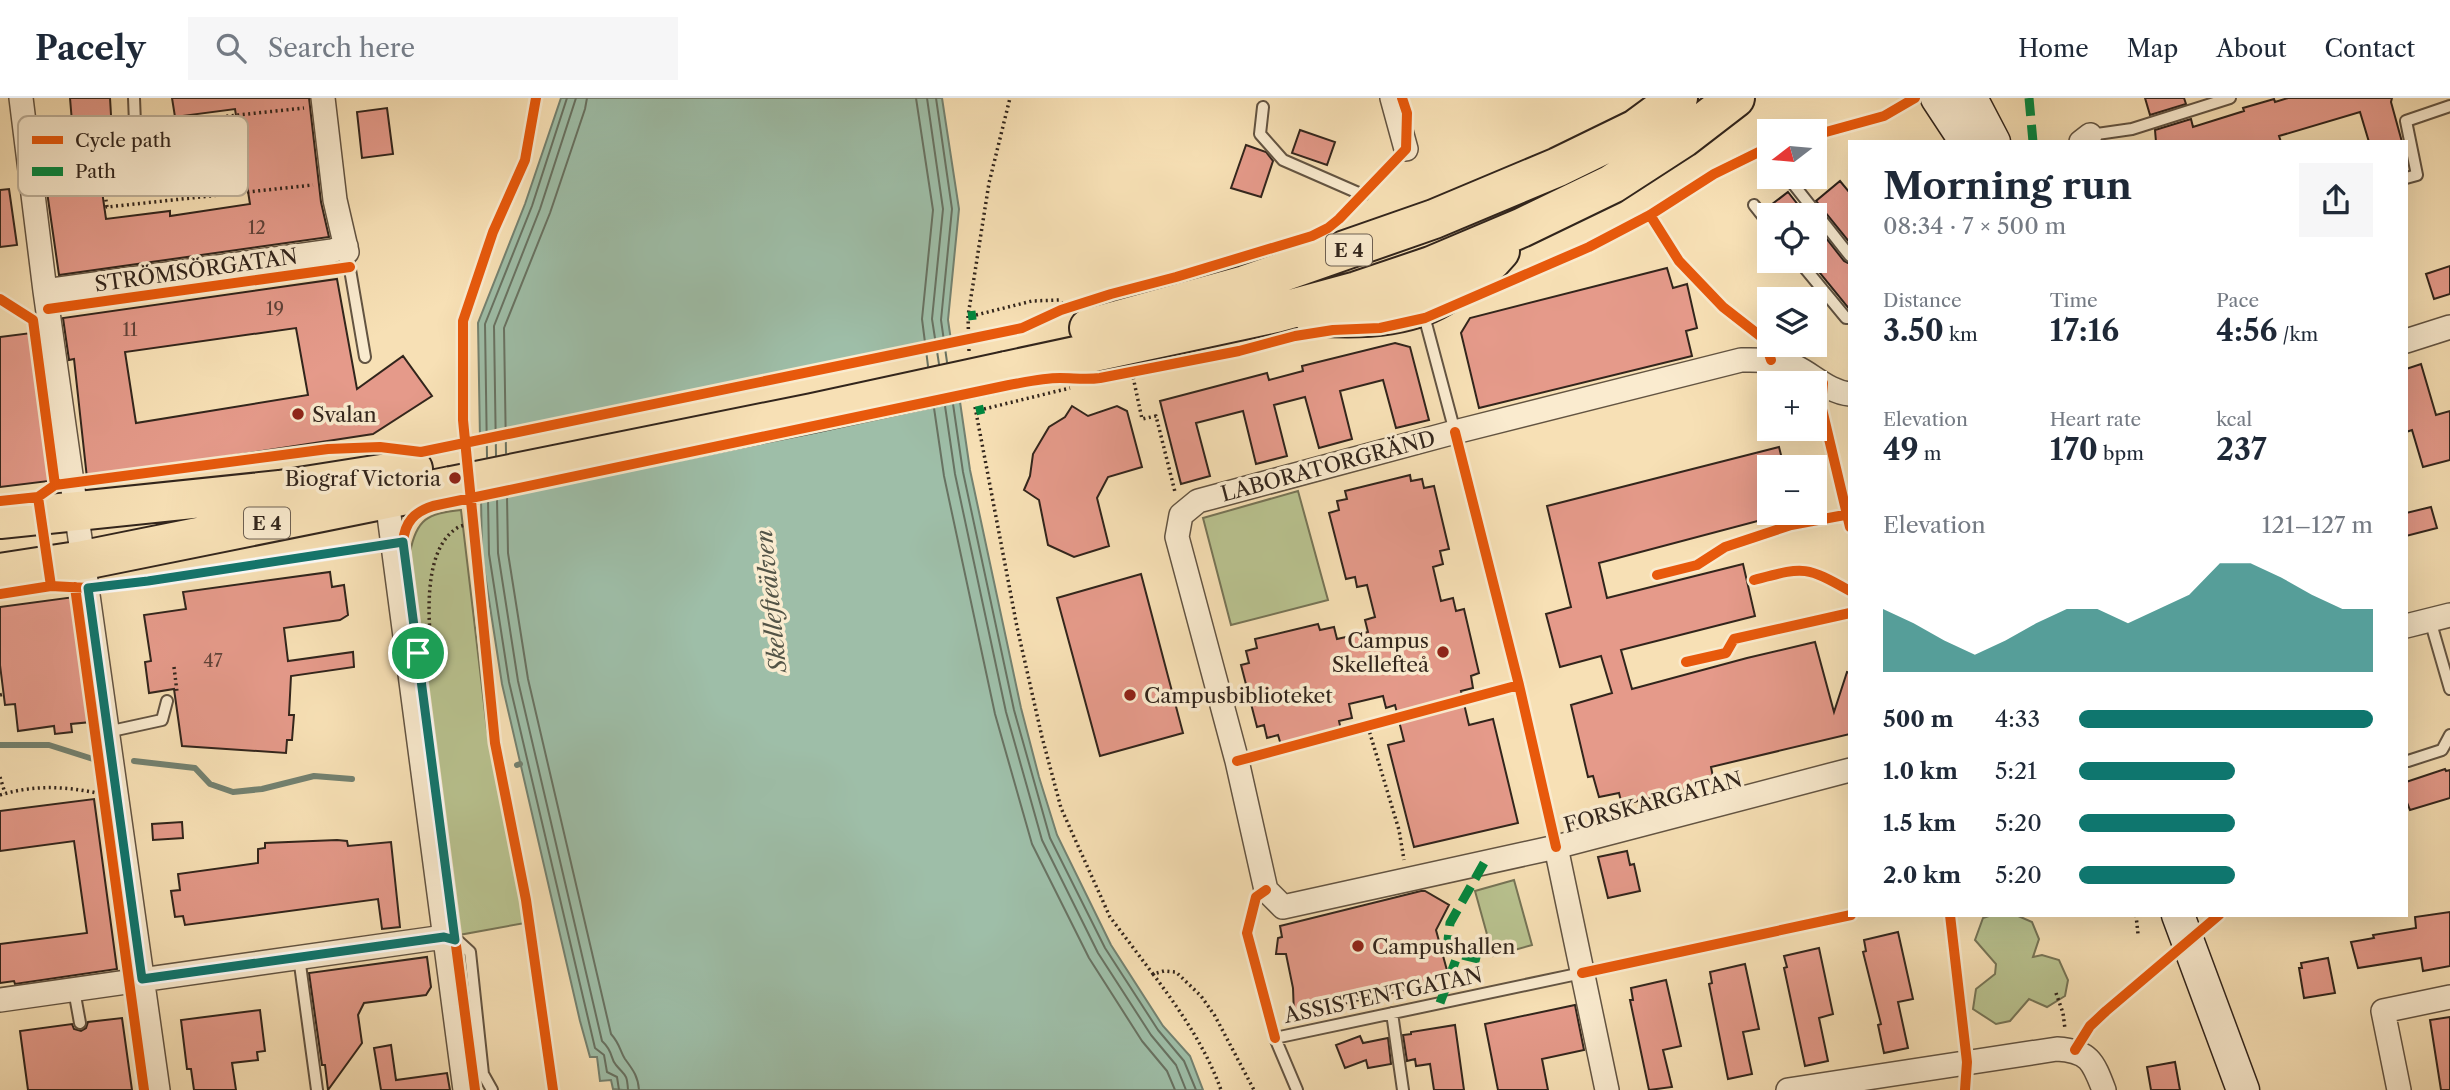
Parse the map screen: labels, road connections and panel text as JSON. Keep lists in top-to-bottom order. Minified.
{"streets":{"highway":["E 4"],"street":["STRÖMSÖRGATAN","LABORATORGRÄND","FORSKARGATAN"],"lane":["ASSISTENTGATAN"]},"crossings":[["LABORATORGRÄND","FORSKARGATAN"]],"water":["Skellefteälven"],"places":["Svalan","Biograf Victoria","Campus Skellefteå","Campusbiblioteket","Campushallen"],"house_numbers":["12","19","11","47"],"legend":["Cycle path","Path"],"north":"left","page":{"header":"Pacely","search":"Search here","nav":["Home","Map","About","Contact"],"map_buttons":["+","−"],"heading":["Morning run","08:34 · 7 × 500 m"],"stats":[["Distance","3.50 km"],["Time","17:16"],["Pace","4:56 /km"],["Elevation","49 m"],["Heart rate","170 bpm"],["kcal","237"]],"chart":["Elevation","121–127 m"],"list":[{"name":"500 m","note":"4:33"},{"name":"1.0 km","note":"5:21"},{"name":"1.5 km","note":"5:20"},{"name":"2.0 km","note":"5:20"}]}}
